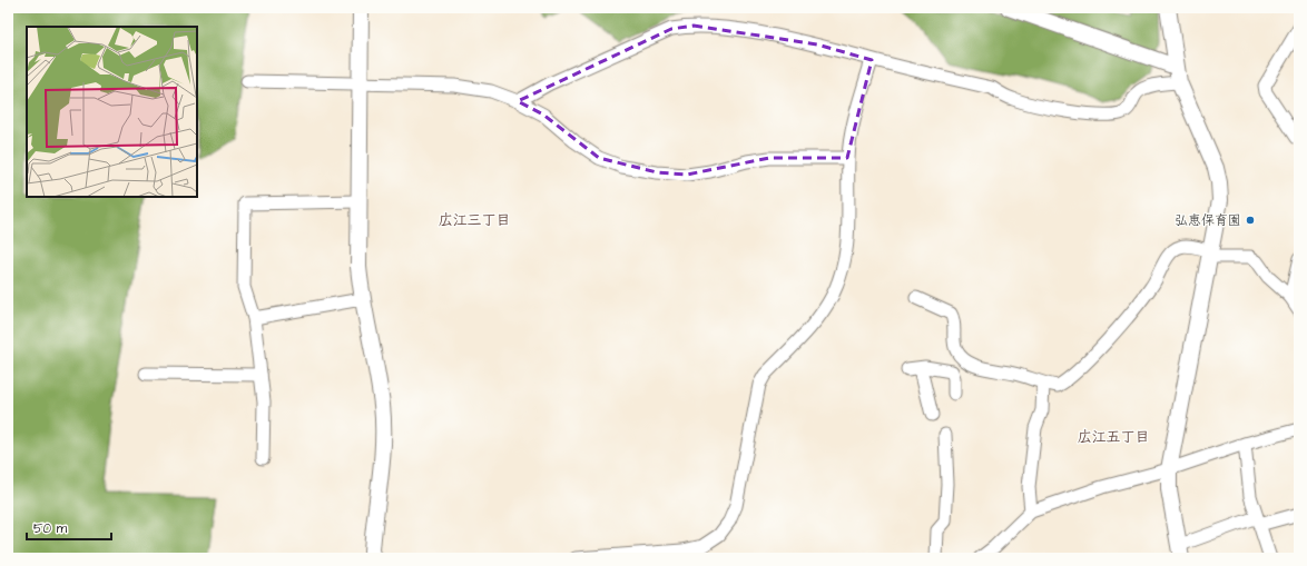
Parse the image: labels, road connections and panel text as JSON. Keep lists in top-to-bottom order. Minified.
{"districts":["広江三丁目","広江五丁目"],"places":["弘恵保育園"],"scale_bar":"50 m"}
